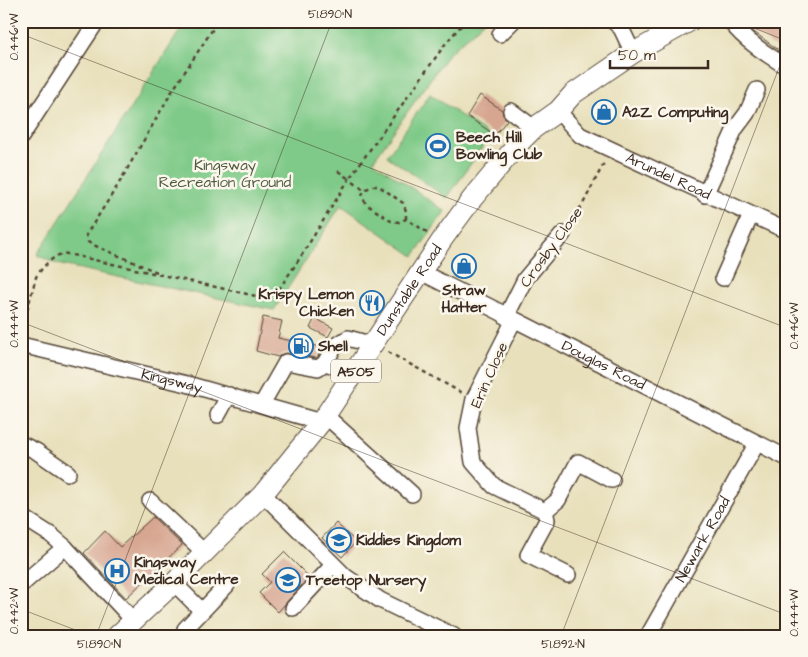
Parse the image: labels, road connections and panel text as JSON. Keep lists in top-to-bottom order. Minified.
{"streets":{"main road":["Dunstable Road","A505"],"street":["Arundel Road","Crosby Close","Douglas Road","Erin Close","Kingsway","Newark Road"]},"crossings":[["Arundel Road","Crosby Close"],["Arundel Road","Dunstable Road"],["Crosby Close","Douglas Road"],["Crosby Close","Erin Close"],["Dunstable Road","Douglas Road"],["Dunstable Road","Kingsway"],["Douglas Road","Erin Close"],["Douglas Road","Newark Road"]],"parks":["Kingsway Recreation Ground"],"places":{"shop":["A2Z Computing","Straw Hatter"],"sports":["Beech Hill Bowling Club"],"restaurant":["Krispy Lemon Chicken"],"fuel station":["Shell"],"school or university":["Kiddies Kingdom","Treetop Nursery"],"hospital":["Kingsway Medical Centre"]},"scale_bar":"50 m","coordinates":["51.890°N","0.446°W","0.444°W","0.442°W","51.892°N"]}
